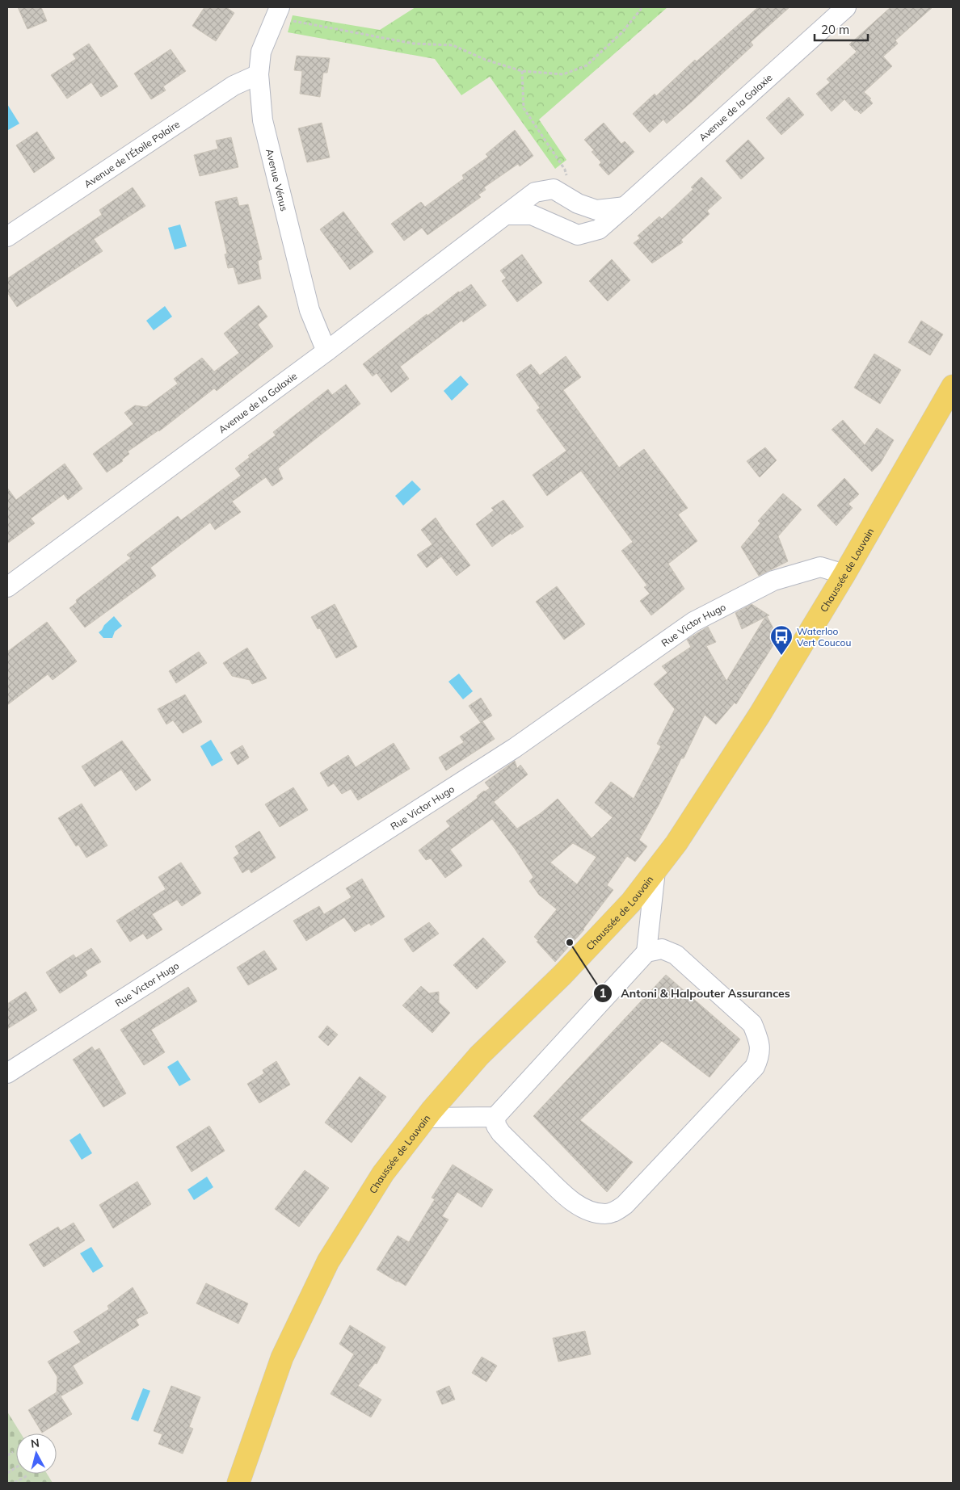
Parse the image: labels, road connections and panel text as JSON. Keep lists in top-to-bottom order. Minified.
{"streets":{"main road":["Chaussée de Louvain"],"street":["Avenue de la Galaxie","Avenue de l'Étoile Polaire","Avenue Vénus","Rue Victor Hugo"]},"crossings":[["Avenue de la Galaxie","Avenue Vénus"],["Avenue de l'Étoile Polaire","Avenue Vénus"],["Chaussée de Louvain","Rue Victor Hugo"]],"places":{"bus stop":["Waterloo Vert Coucou"],"other":["Antoni & Halpouter Assurances"]},"scale_bar":"20 m","north":"top"}
